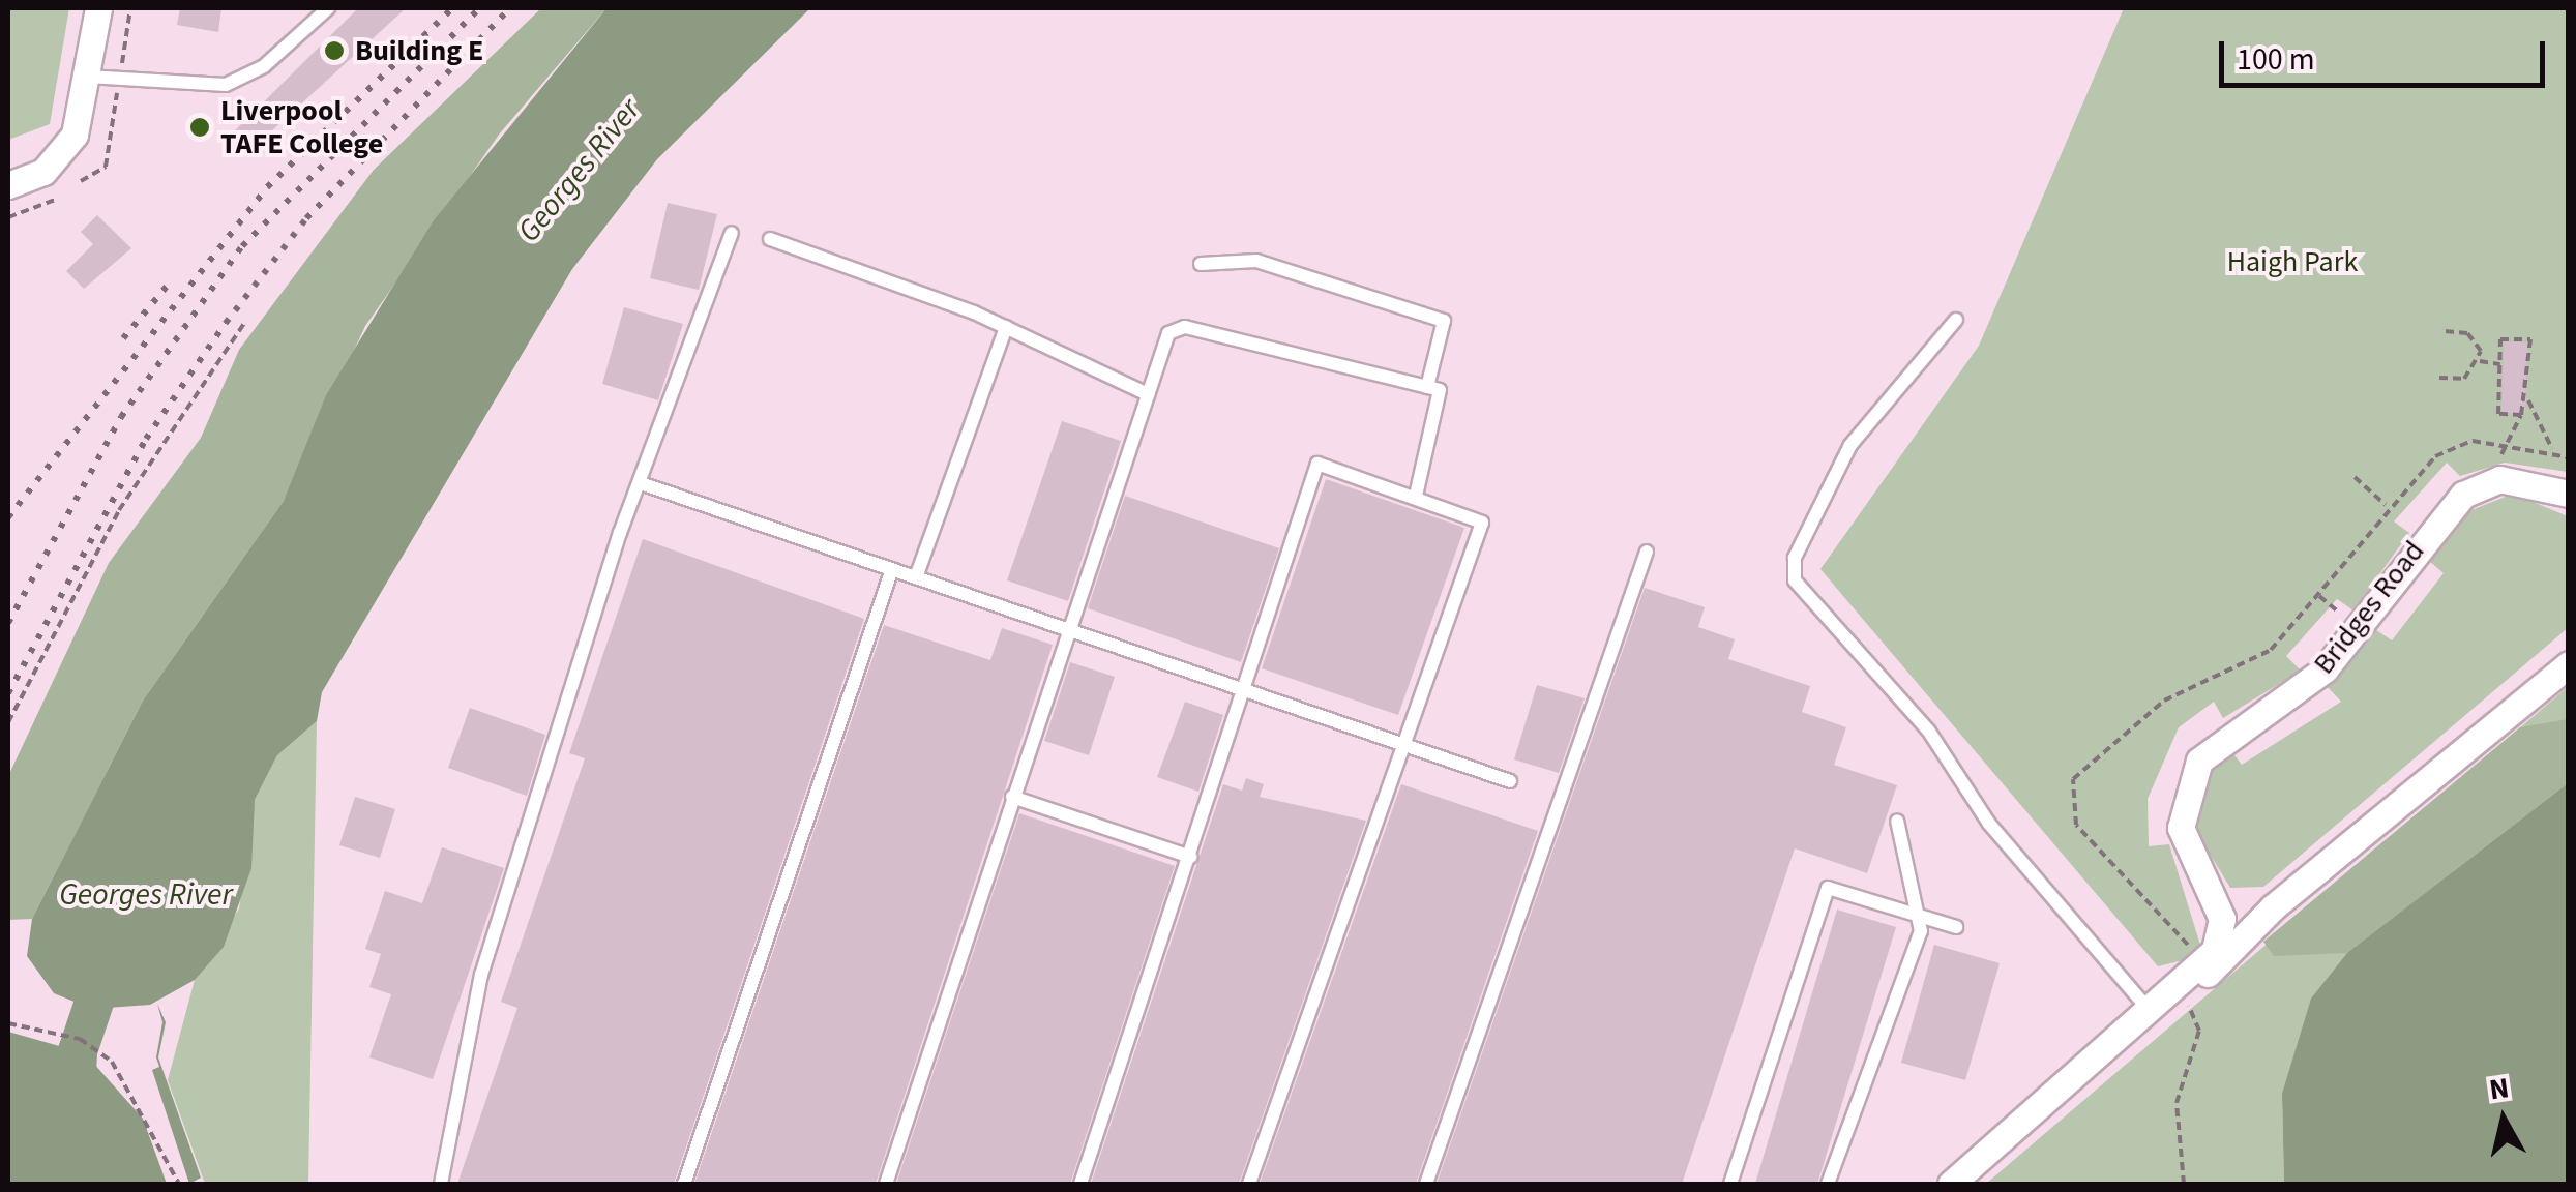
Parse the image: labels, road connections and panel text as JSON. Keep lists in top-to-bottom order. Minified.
{"streets":{"street":["Bridges Road"]},"water":["Georges River"],"parks":["Haigh Park"],"places":["Building E","Liverpool TAFE College"],"scale_bar":"100 m","north":"top"}
